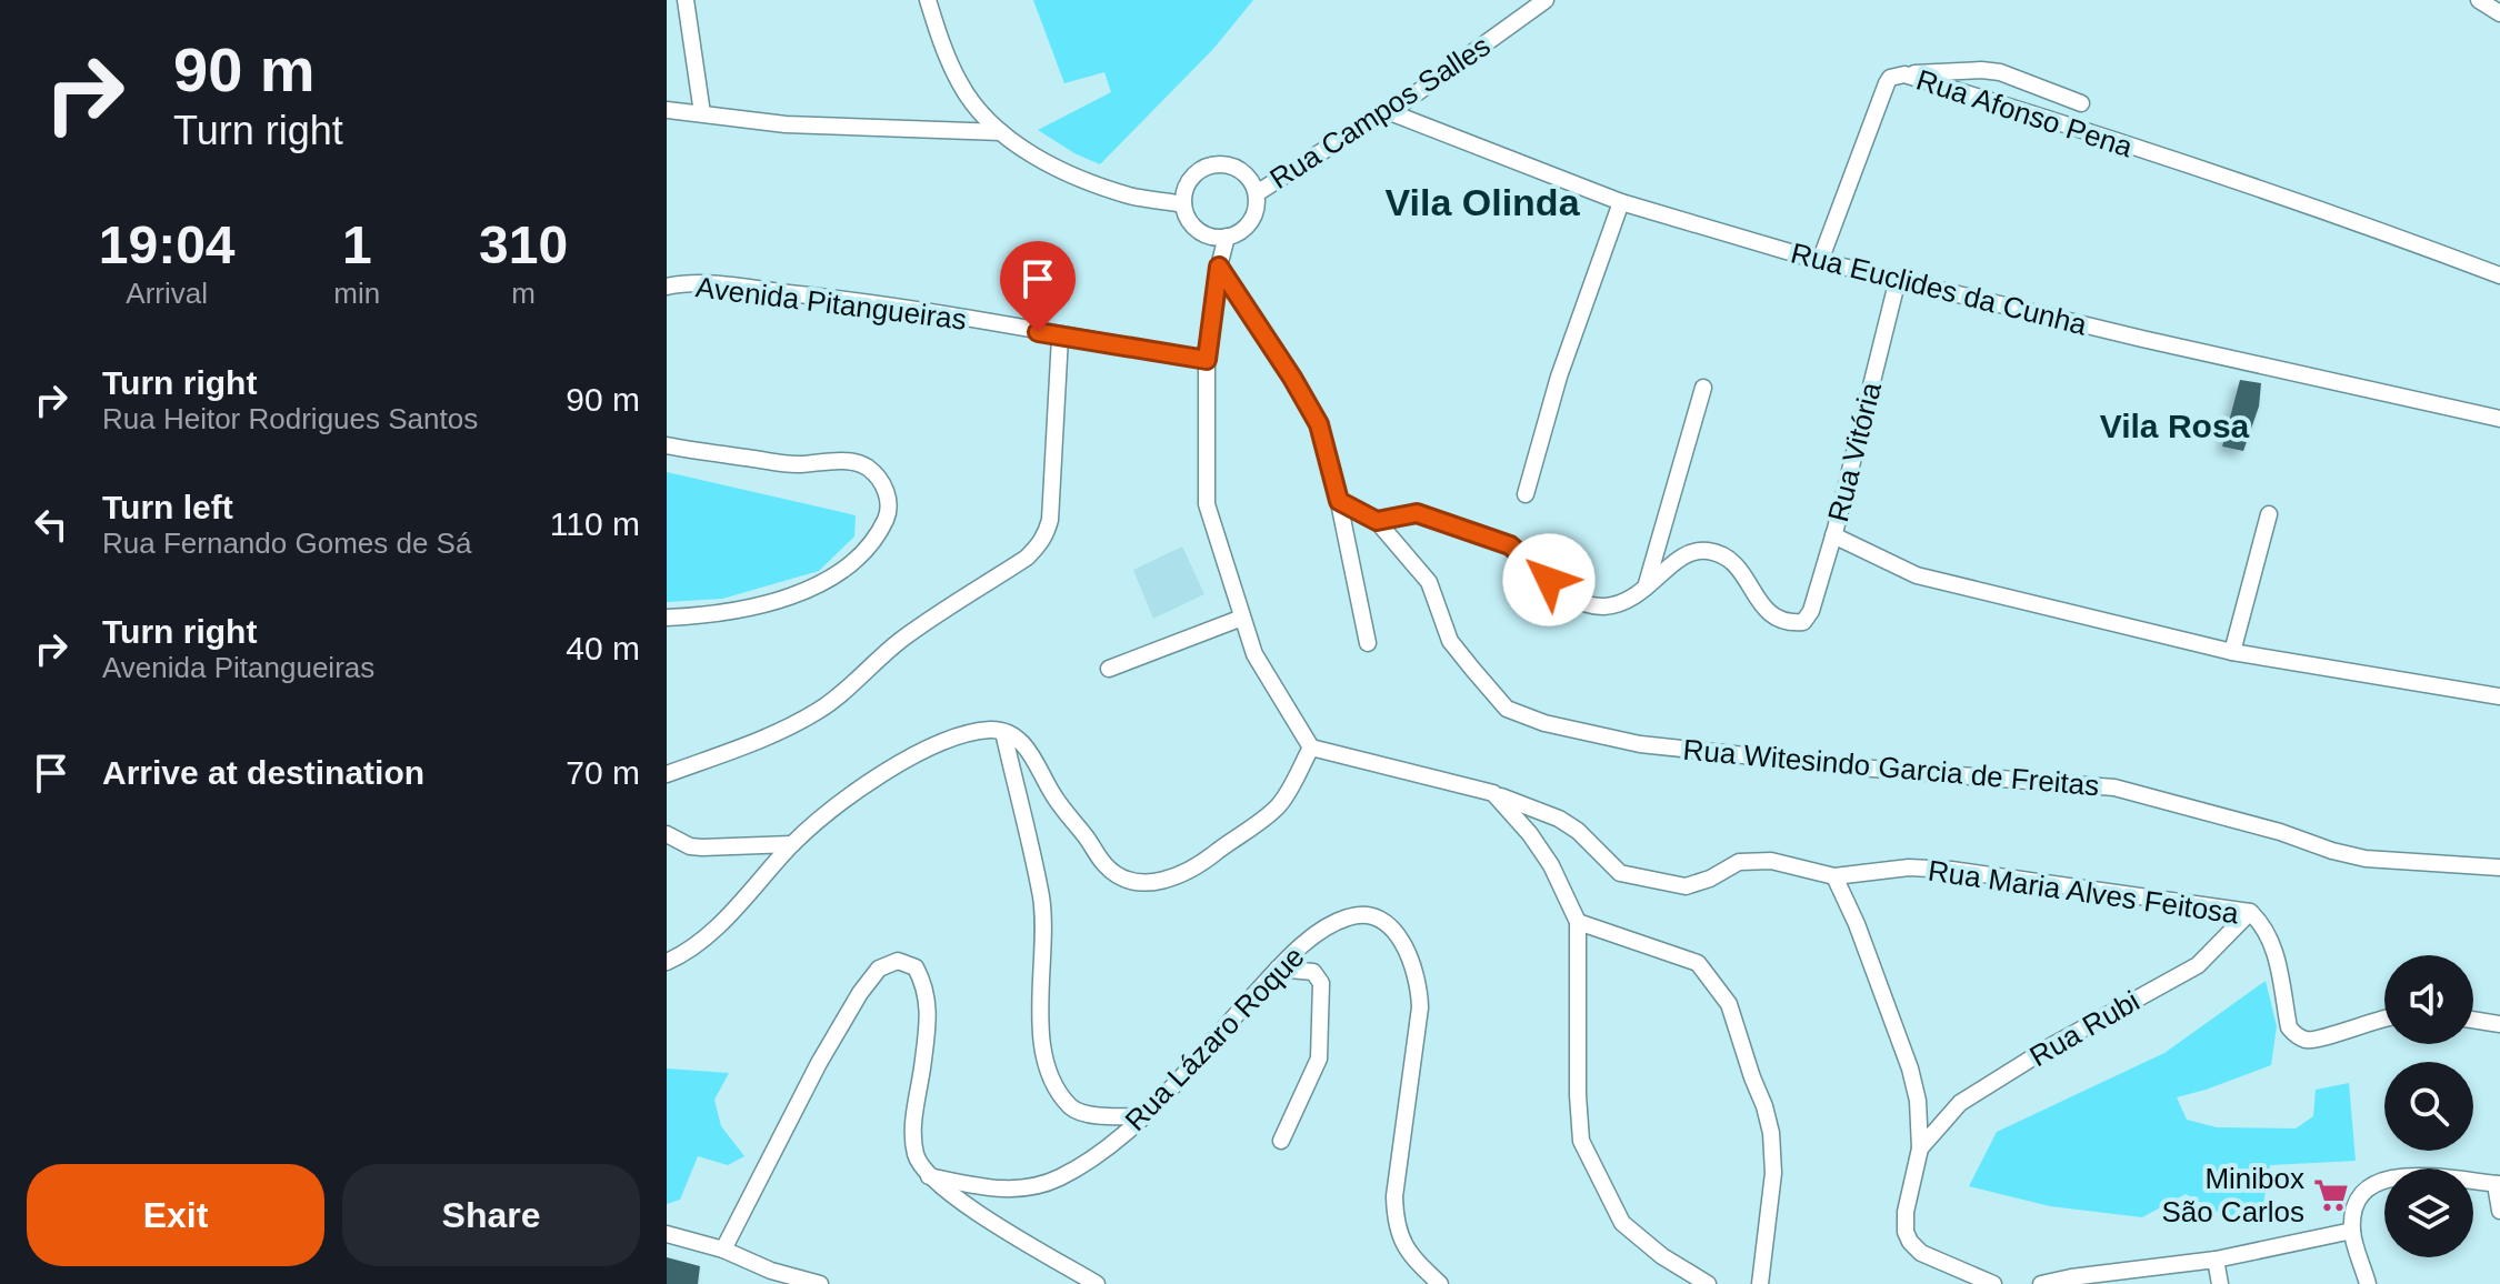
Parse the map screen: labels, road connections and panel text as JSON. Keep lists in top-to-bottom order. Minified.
{"streets":{"street":["Rua Campos Salles","Rua Afonso Pena","Rua Euclides da Cunha","Avenida Pitangueiras","Rua Vitória","Rua Witesindo Garcia de Freitas","Rua Maria Alves Feitosa","Rua Rubi","Rua Lázaro Roque"]},"crossings":[["Rua Campos Salles","Rua Euclides da Cunha"],["Rua Afonso Pena","Rua Euclides da Cunha"],["Rua Euclides da Cunha","Rua Vitória"],["Rua Maria Alves Feitosa","Rua Rubi"]],"districts":["Vila Olinda","Vila Rosa"],"places":{"supermarket":["Minibox São Carlos"]},"page":{"turn":["90 m","Turn right"],"eta":["19:04","Arrival","1","min","310","m"],"list":[{"name":"Turn right","note":"Rua Heitor Rodrigues Santos","value":"90 m"},{"name":"Turn left","note":"Rua Fernando Gomes de Sá","value":"110 m"},{"name":"Turn right","note":"Avenida Pitangueiras","value":"40 m"},{"name":"Arrive at destination","value":"70 m"}],"buttons":["Exit","Share"]}}
